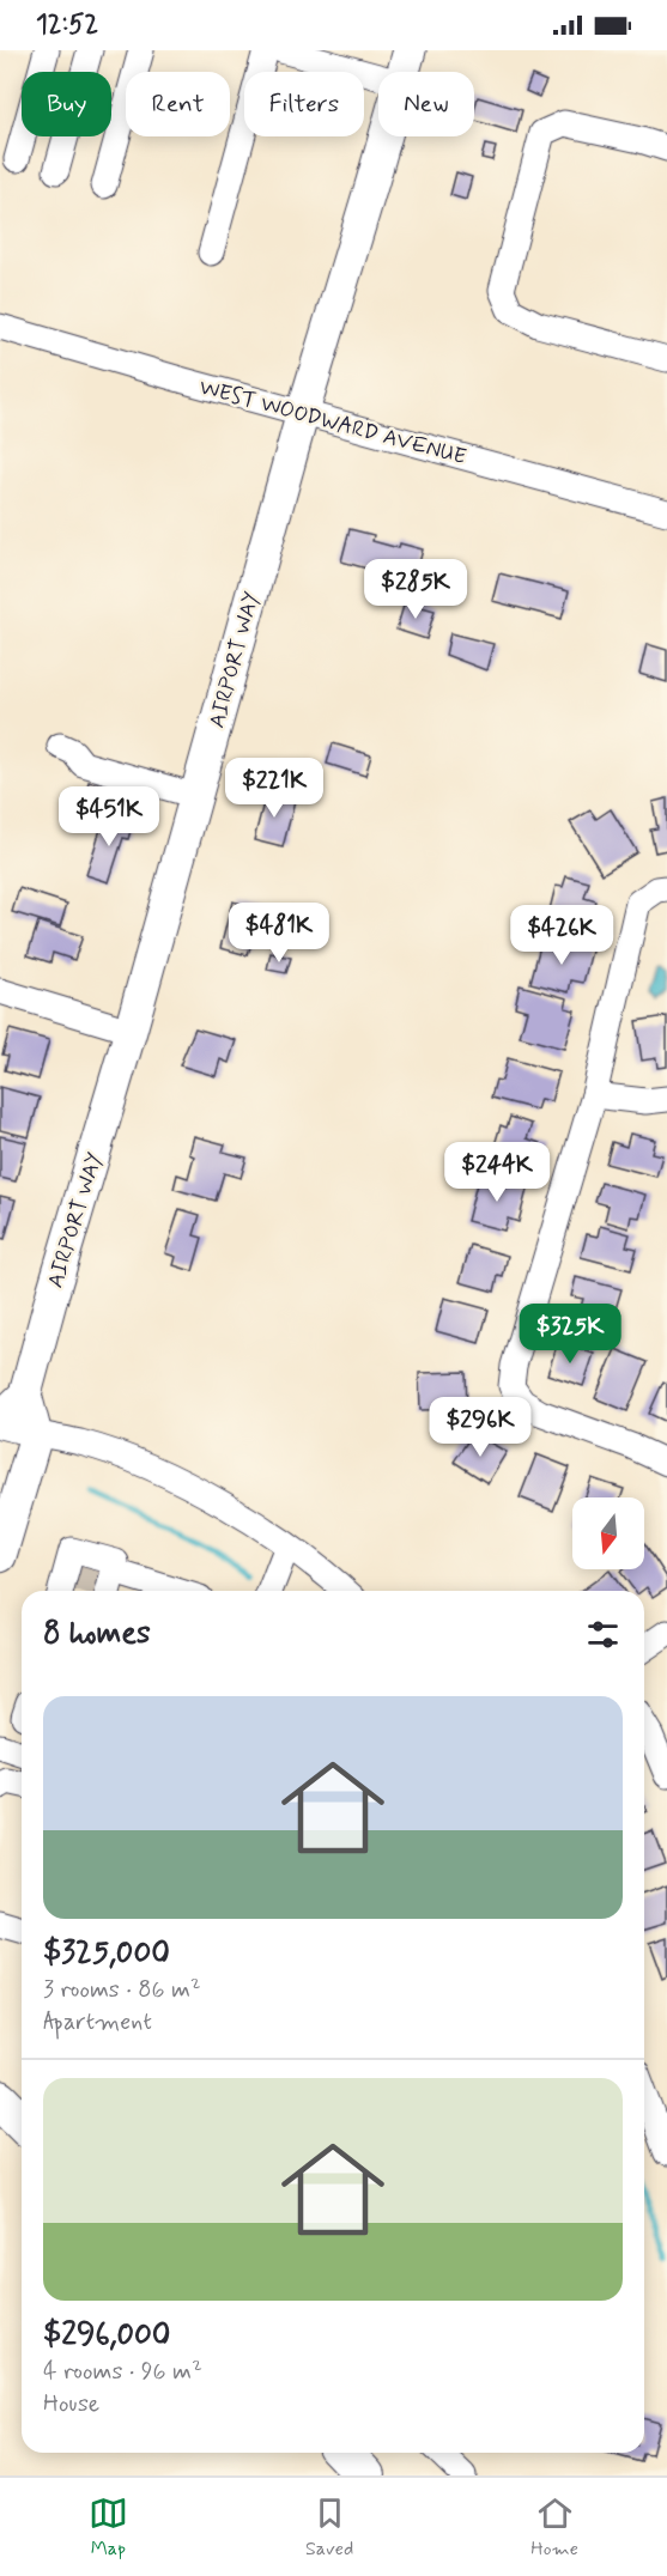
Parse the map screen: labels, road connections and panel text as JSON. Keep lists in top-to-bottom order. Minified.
{"streets":{"main road":["AIRPORT WAY"],"street":["WEST WOODWARD AVENUE"]},"crossings":[["WEST WOODWARD AVENUE","AIRPORT WAY"]],"north":"bottom","page":{"status":"12:52","chip":["Buy","Rent","Filters","New"],"price":["$285K","$221K","$451K","$481K","$426K","$244K","$325K","$296K"],"heading":"8 homes","list":[{"name":"$325,000","note":"3 rooms · 86 m² · Apartment"},{"name":"$296,000","note":"4 rooms · 96 m² · House"}],"tabs":["Map","Saved","Home"]}}
